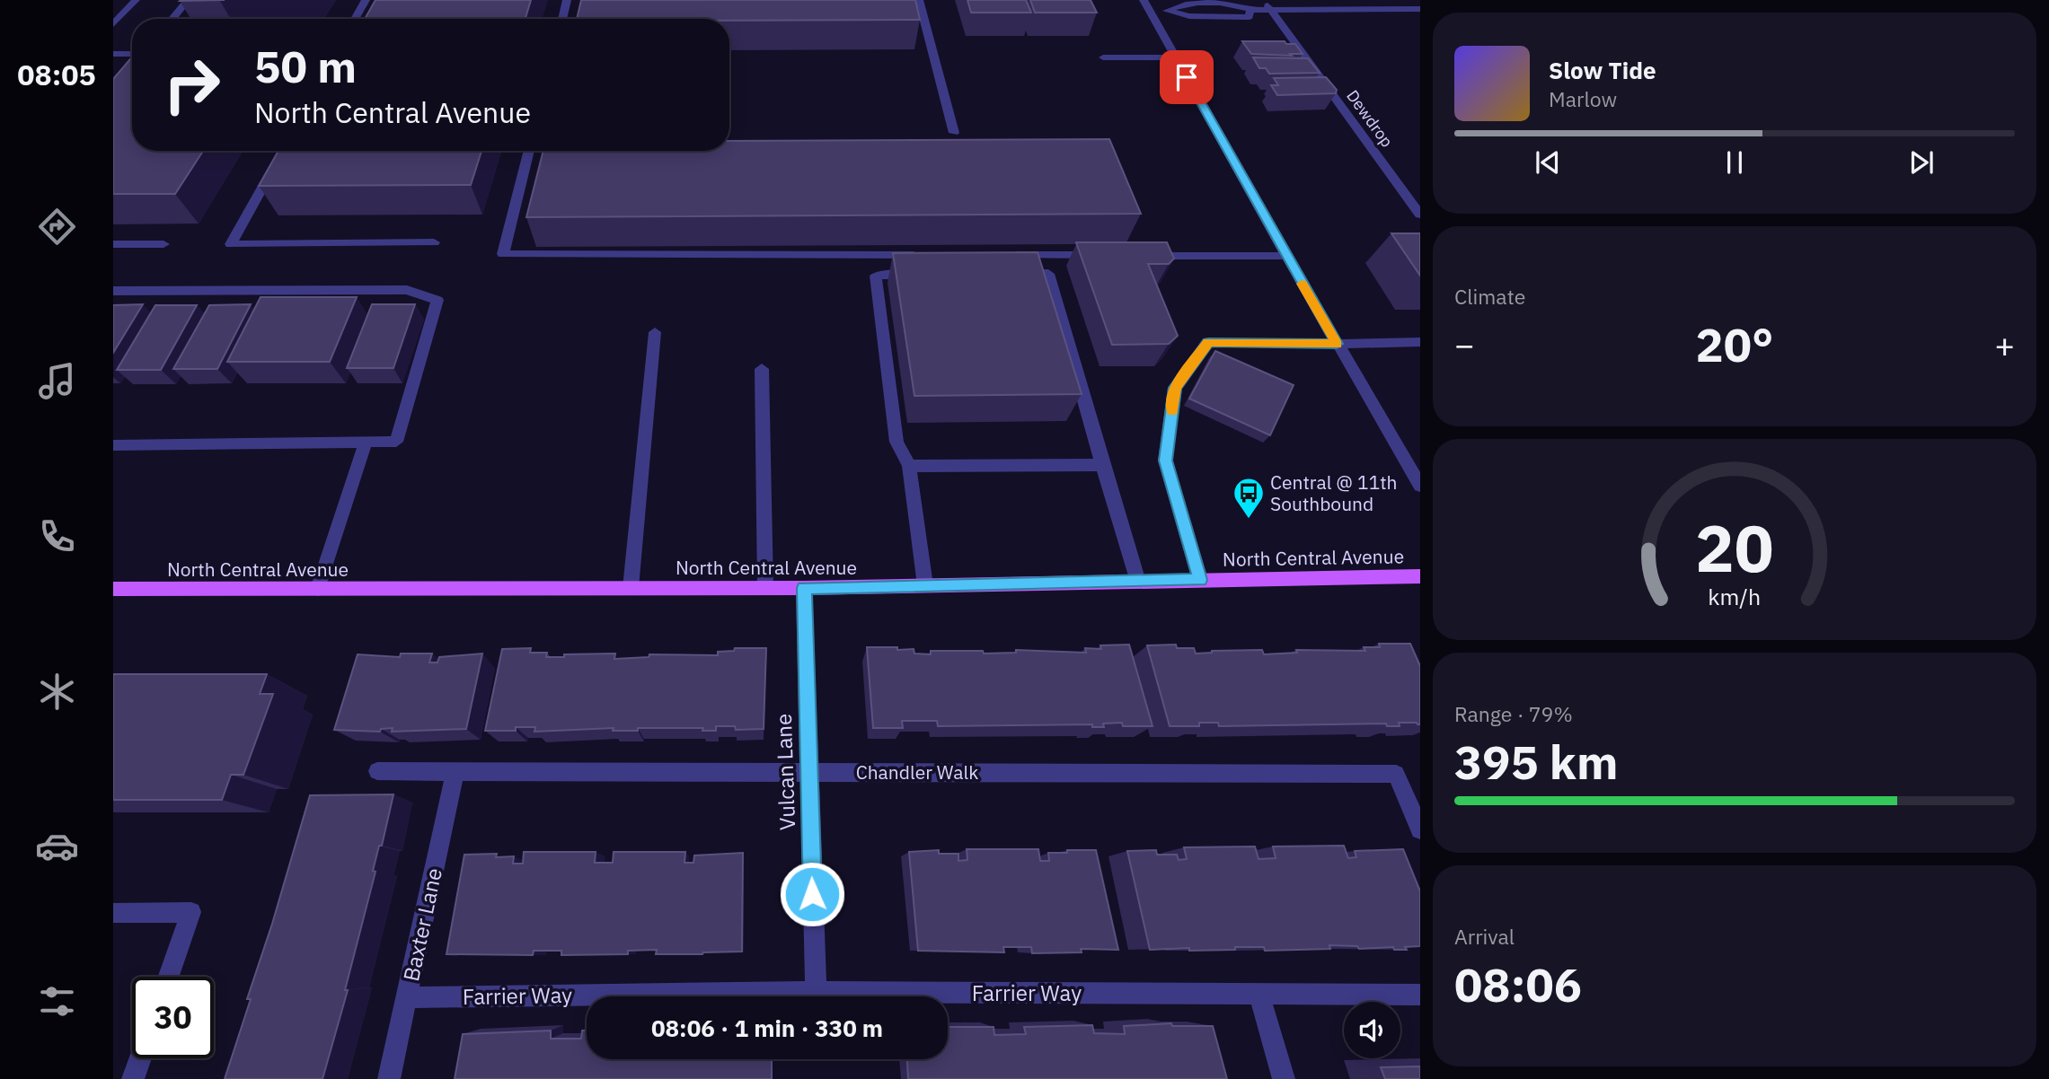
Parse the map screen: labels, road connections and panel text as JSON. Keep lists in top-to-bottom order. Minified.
{"streets":{"main road":["North Central Avenue"],"street":["Dewdrop","Vulcan Lane","Chandler Walk","Baxter Lane","Farrier Way"]},"crossings":[["North Central Avenue","Vulcan Lane"],["Vulcan Lane","Chandler Walk"],["Vulcan Lane","Farrier Way"],["Chandler Walk","Baxter Lane"],["Baxter Lane","Farrier Way"]],"places":{"bus stop":["Central @ 11th Southbound"]},"page":{"tabs":"08:05","turn":["50 m","North Central Avenue"],"song":["Slow Tide","Marlow"],"tile":["Climate",["Range · 79%","395 km"],["Arrival","08:06"]],"heat":["−","20°","+"],"limit":"30","trip":"08:06 · 1 min · 330 m","gauge":["20","km/h"]}}
